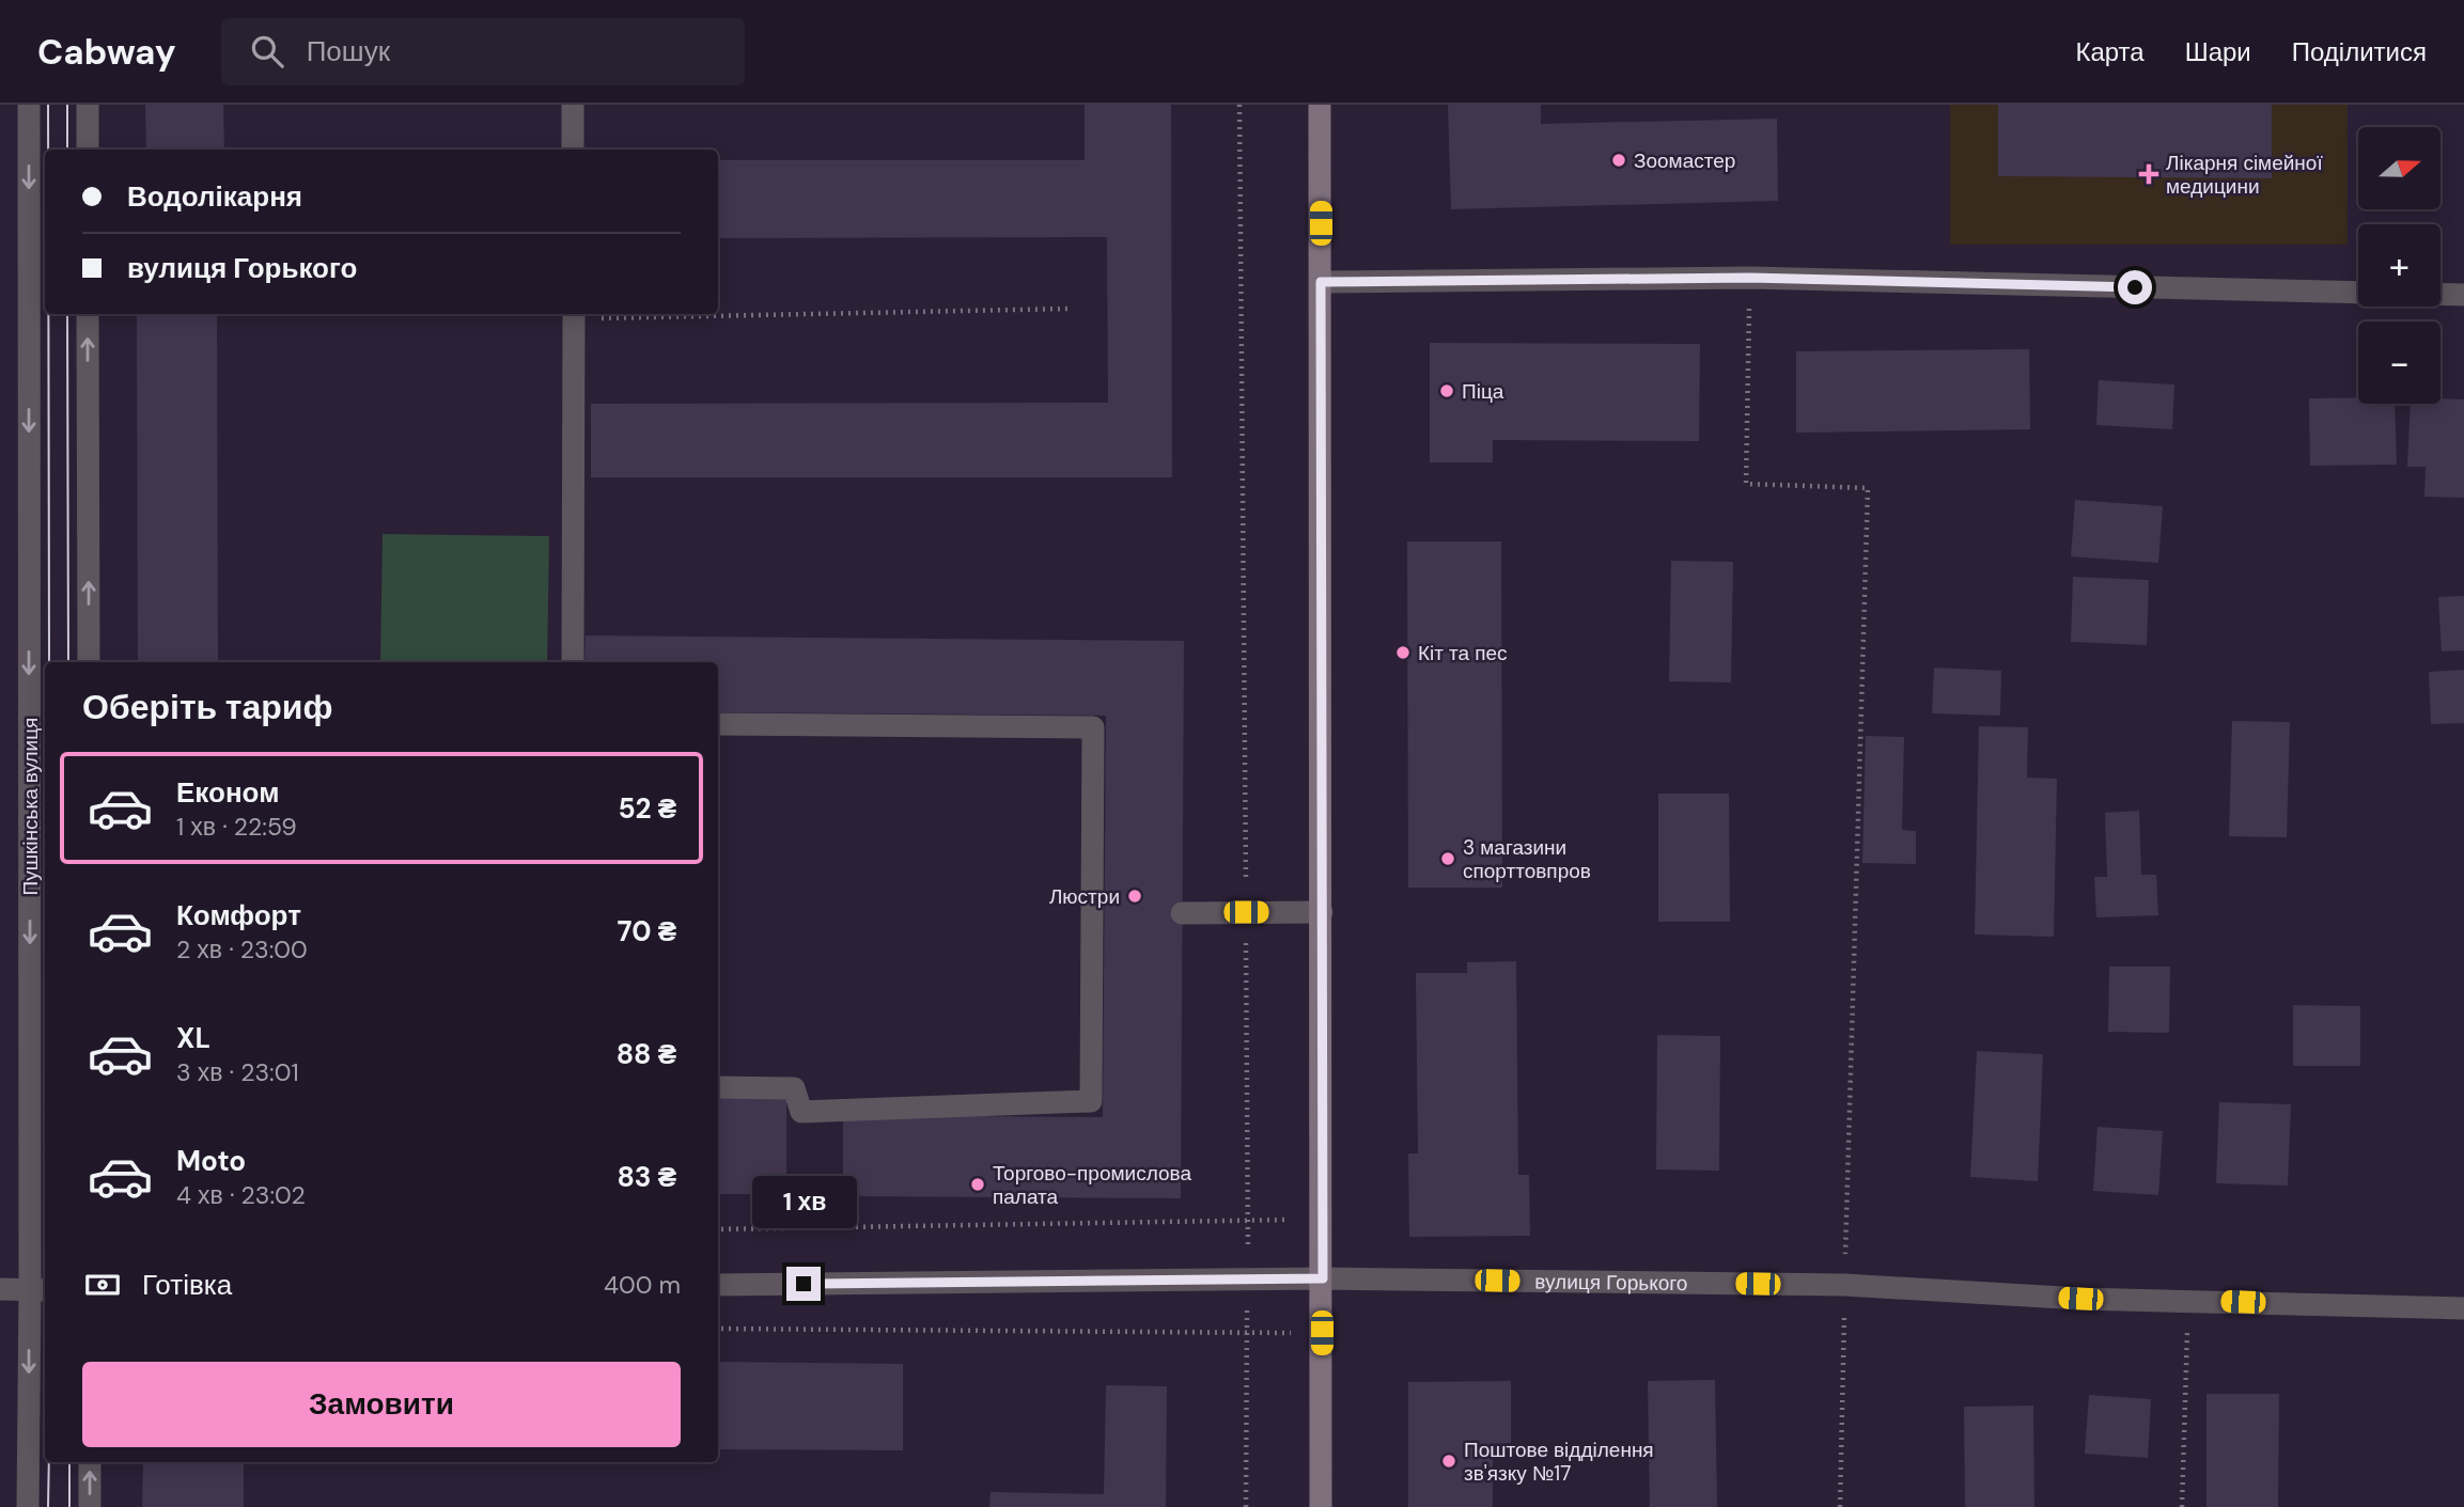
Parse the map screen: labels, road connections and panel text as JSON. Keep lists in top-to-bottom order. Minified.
{"streets":{"street":["Пушкінська вулиця","вулиця Горького"]},"places":{"other":["Зоомастер","Піца","Кіт та пес","3 магазини спорттовпров","Люстри","Торгово-промислова палата","Поштове відділення зв'язку №17"],"health":["Лікарня сімейної медицини"]},"north":"right","page":{"header":"Cabway","search":"Пошук","nav":["Карта","Шари","Поділитися"],"map_buttons":["+","−"],"banner":["Водолікарня","вулиця Горького"],"heading":"Оберіть тариф","list":[{"name":"Економ","note":"1 хв · 22:59","value":"52 ₴"},{"name":"Комфорт","note":"2 хв · 23:00","value":"70 ₴"},{"name":"XL","note":"3 хв · 23:01","value":"88 ₴"},{"name":"Moto","note":"4 хв · 23:02","value":"83 ₴"}],"bubble":"1 хв","pay":["Готівка","400 m"],"buttons":"Замовити"}}
